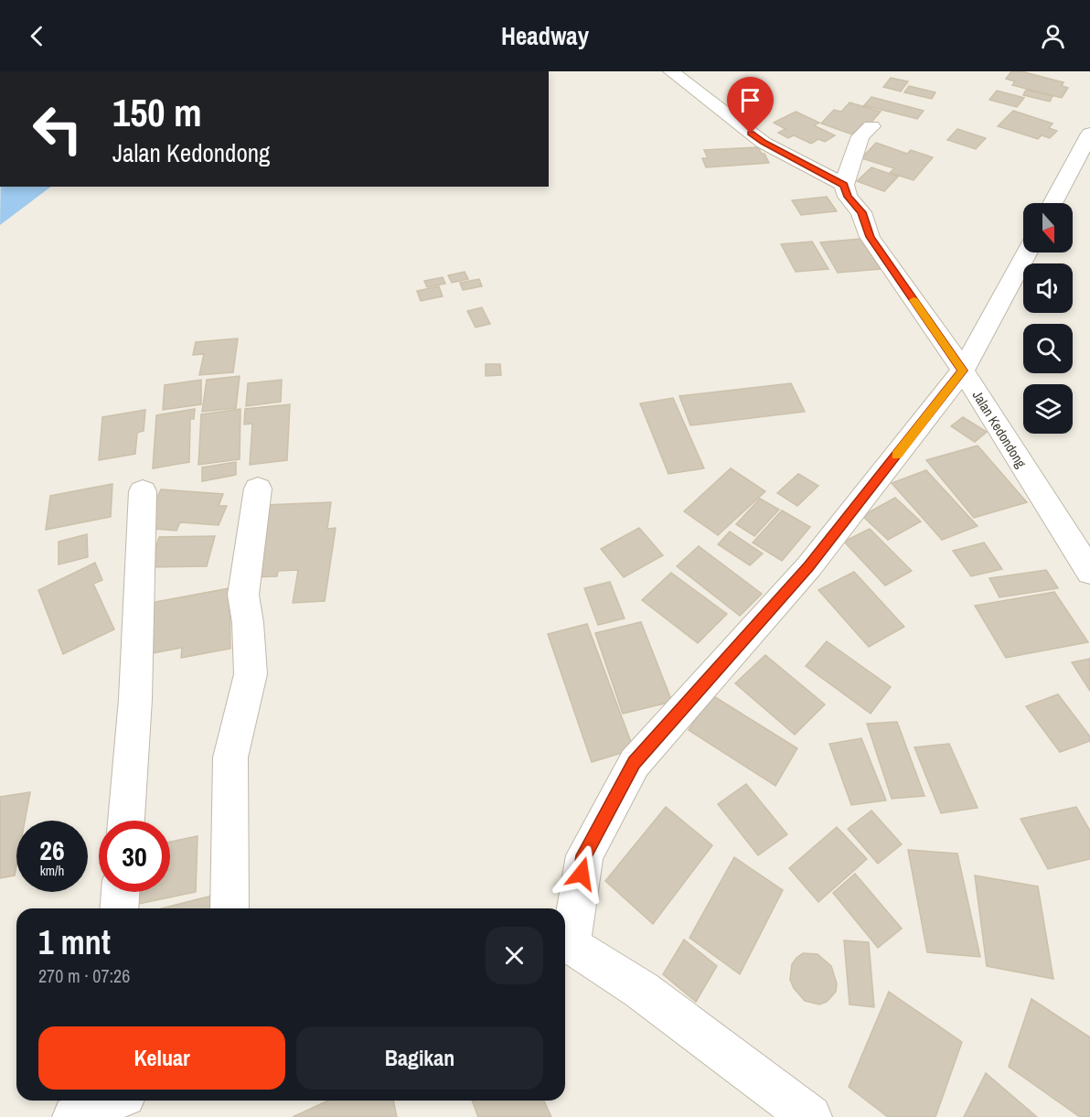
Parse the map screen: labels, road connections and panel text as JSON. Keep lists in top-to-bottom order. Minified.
{"streets":{"street":["Jalan Kedondong"]},"north":"bottom","page":{"header":"Headway","turn":["150 m","Jalan Kedondong"],"speed":"26 km/h","limit":"30","heading":["1 mnt","270 m · 07:26"],"buttons":["Keluar","Bagikan"]}}
